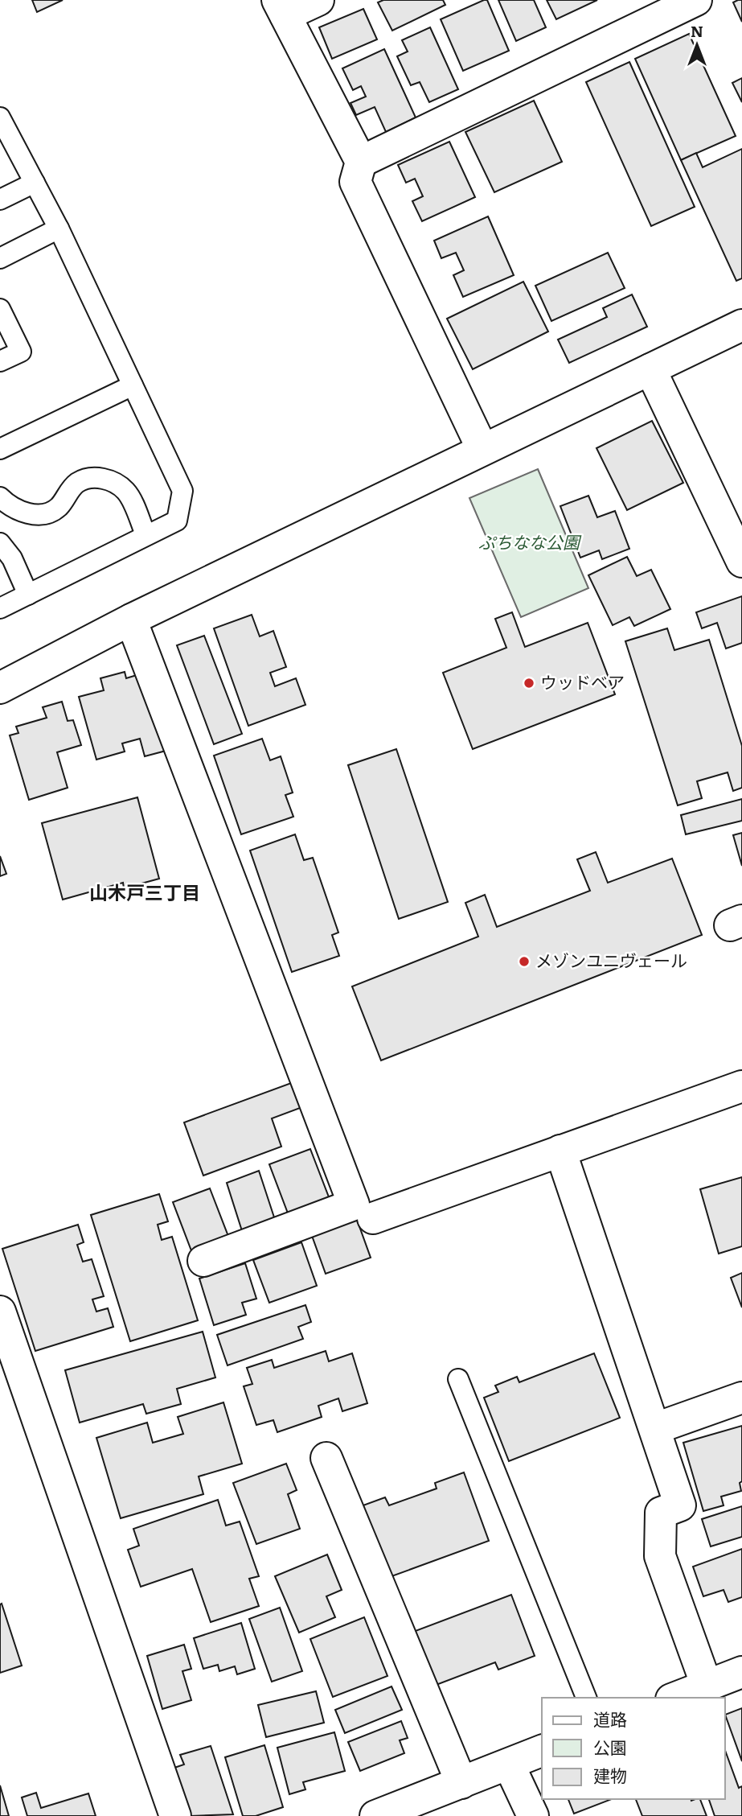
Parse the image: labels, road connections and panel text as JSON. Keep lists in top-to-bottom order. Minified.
{"districts":["山木戸三丁目"],"parks":["ぷちなな公園"],"places":["ウッドベア","メゾンユニヴェール"],"legend":["道路","公園","建物"],"north":"top"}
